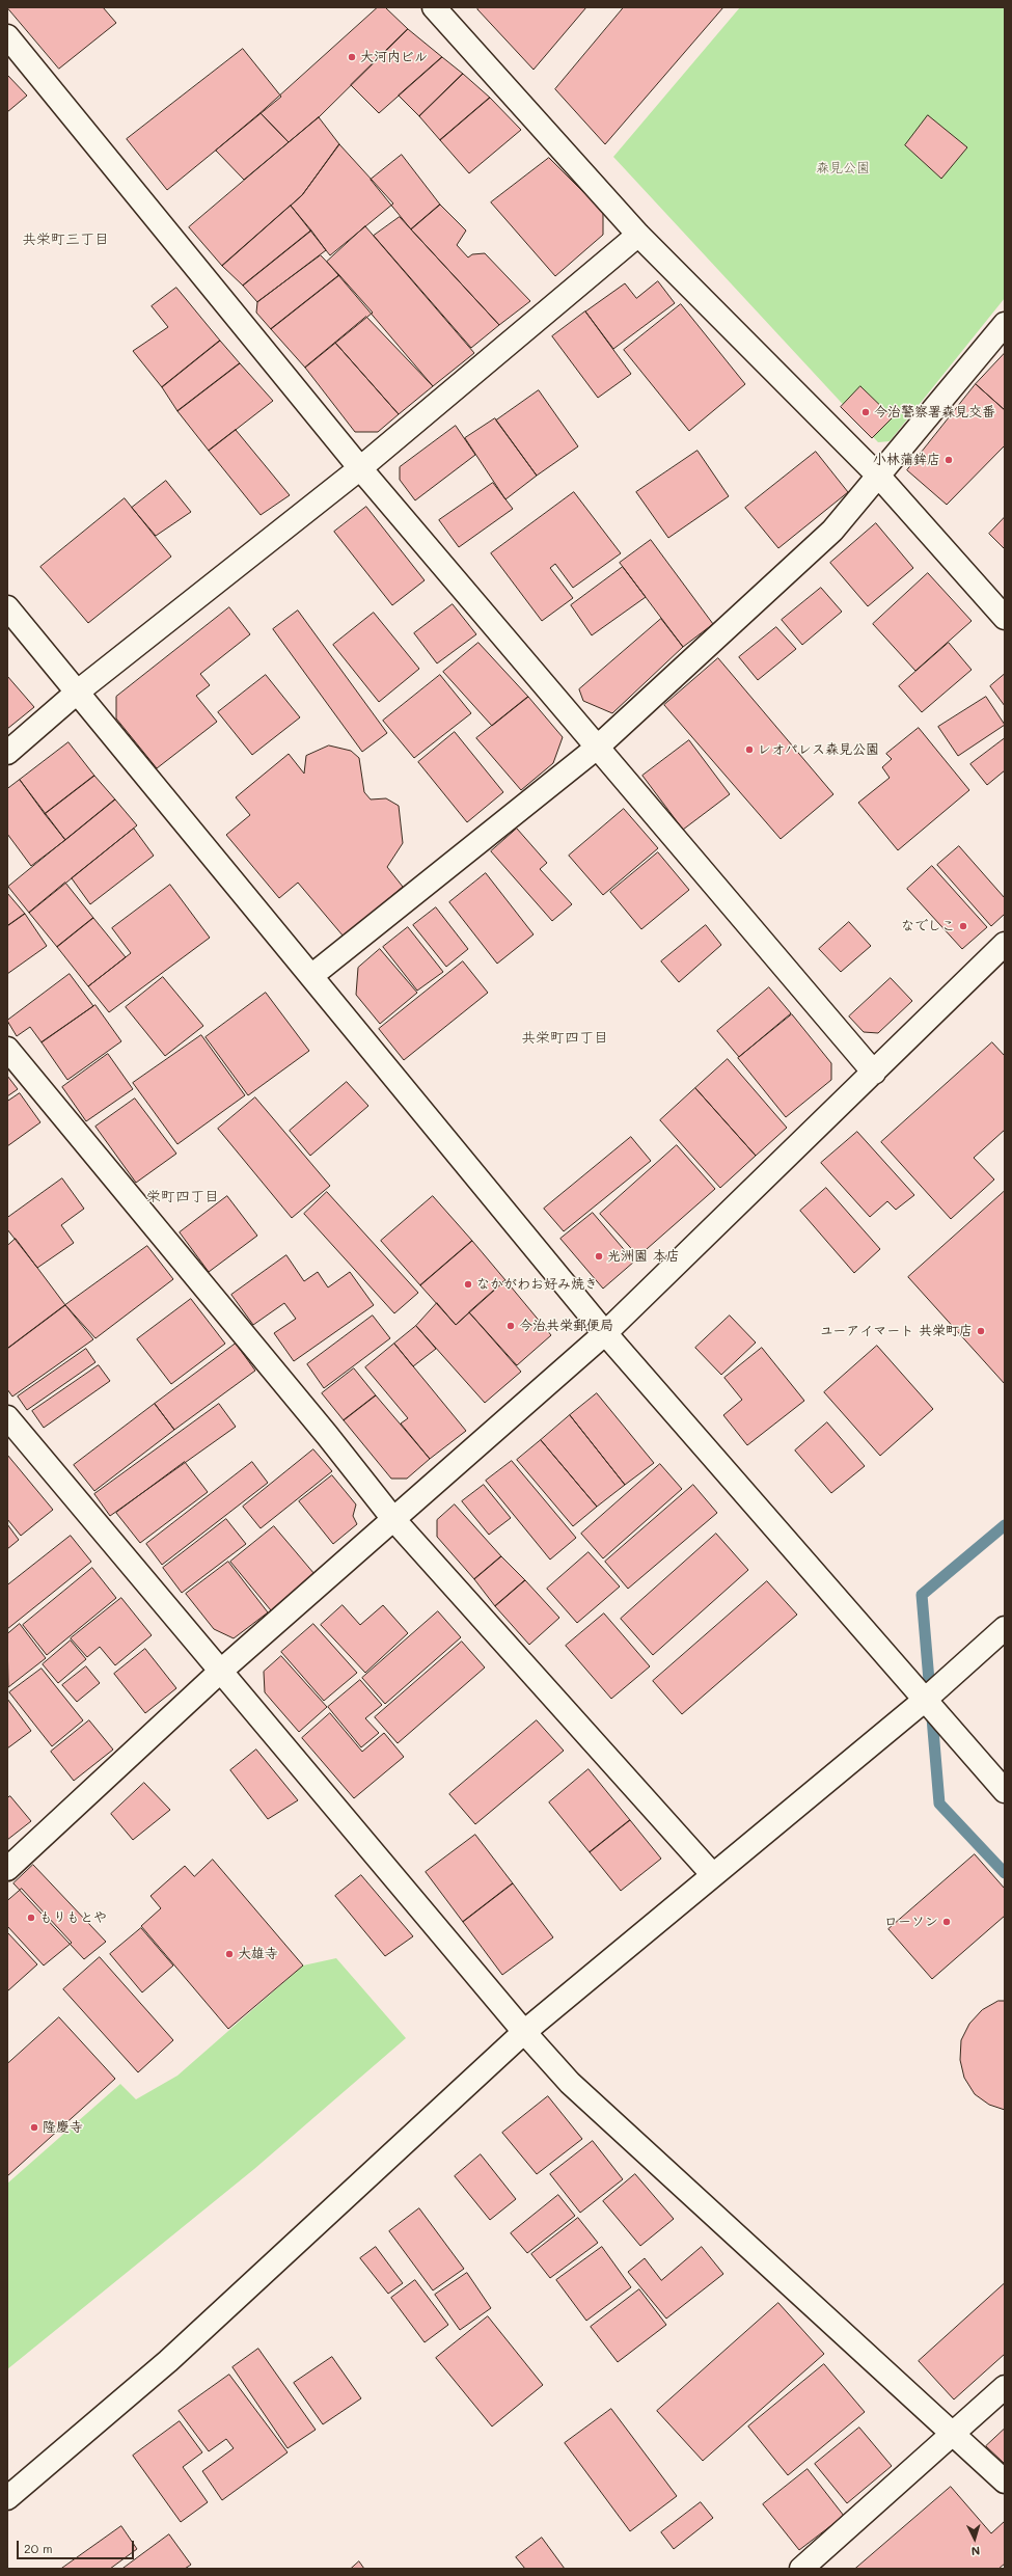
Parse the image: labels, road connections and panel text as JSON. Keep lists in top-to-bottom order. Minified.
{"districts":["共栄町三丁目","共栄町四丁目","栄町四丁目"],"parks":["森見公園"],"places":["大河内ビル","今治警察署森見交番","小林蒲鉾店","レオパレス森見公園","なでしこ","光洲園 本店","なかがわお好み焼き","今治共栄郵便局","ユーアイマート 共栄町店","もりもとや","ローソン","大雄寺","隆慶寺"],"scale_bar":"20 m","north":"bottom"}
